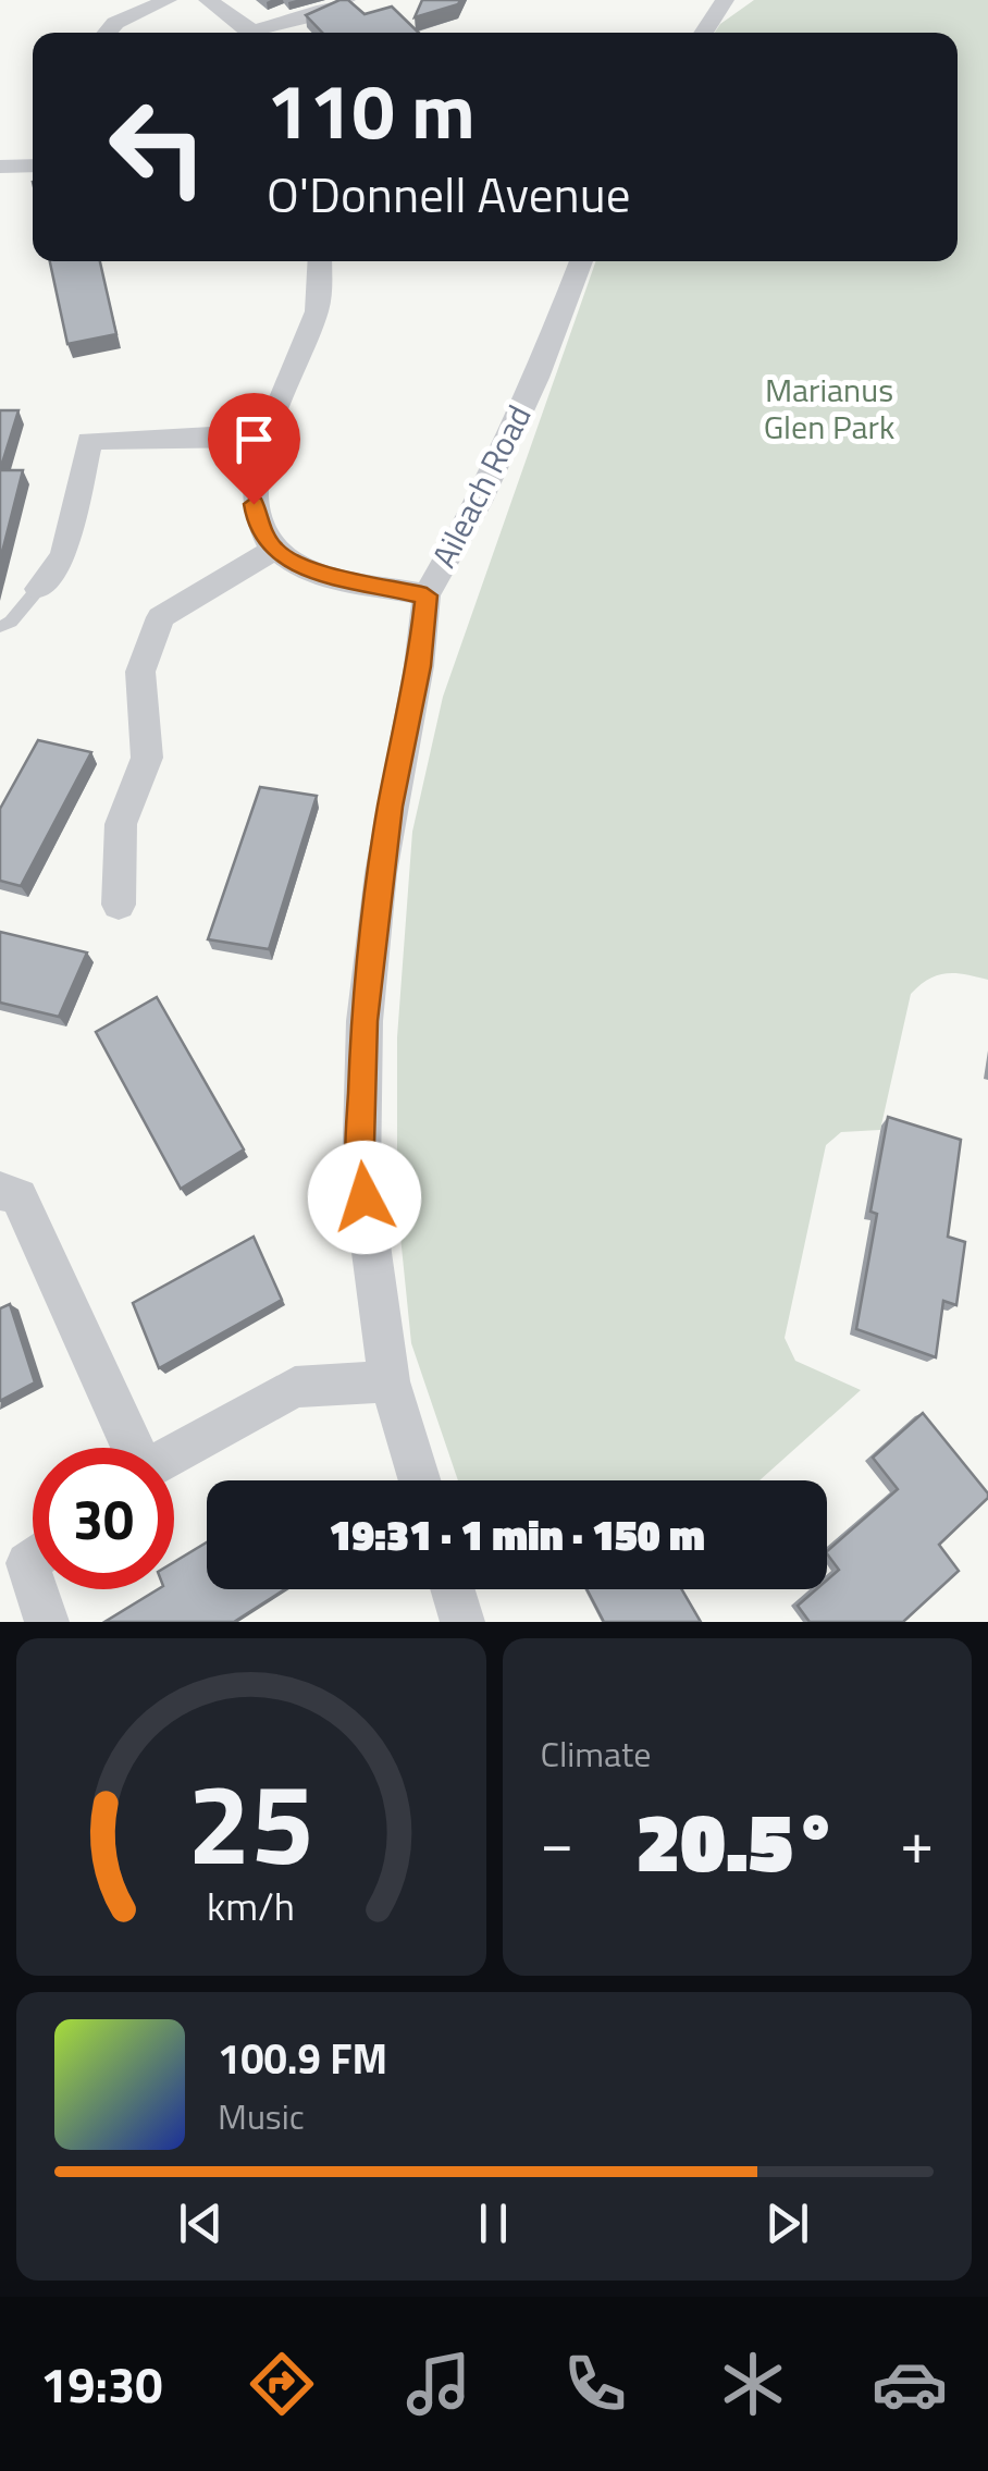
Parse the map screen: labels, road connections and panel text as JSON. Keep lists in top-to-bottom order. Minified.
{"streets":{"street":["Aileach Road"]},"parks":["Marianus Glen Park"],"page":{"turn":["110 m","O'Donnell Avenue"],"limit":"30","trip":"19:31 · 1 min · 150 m","tile":"Climate","heat":["−","20.5°","+"],"song":["100.9 FM","Music"],"tabs":"19:30","gauge":["25","km/h"]}}
